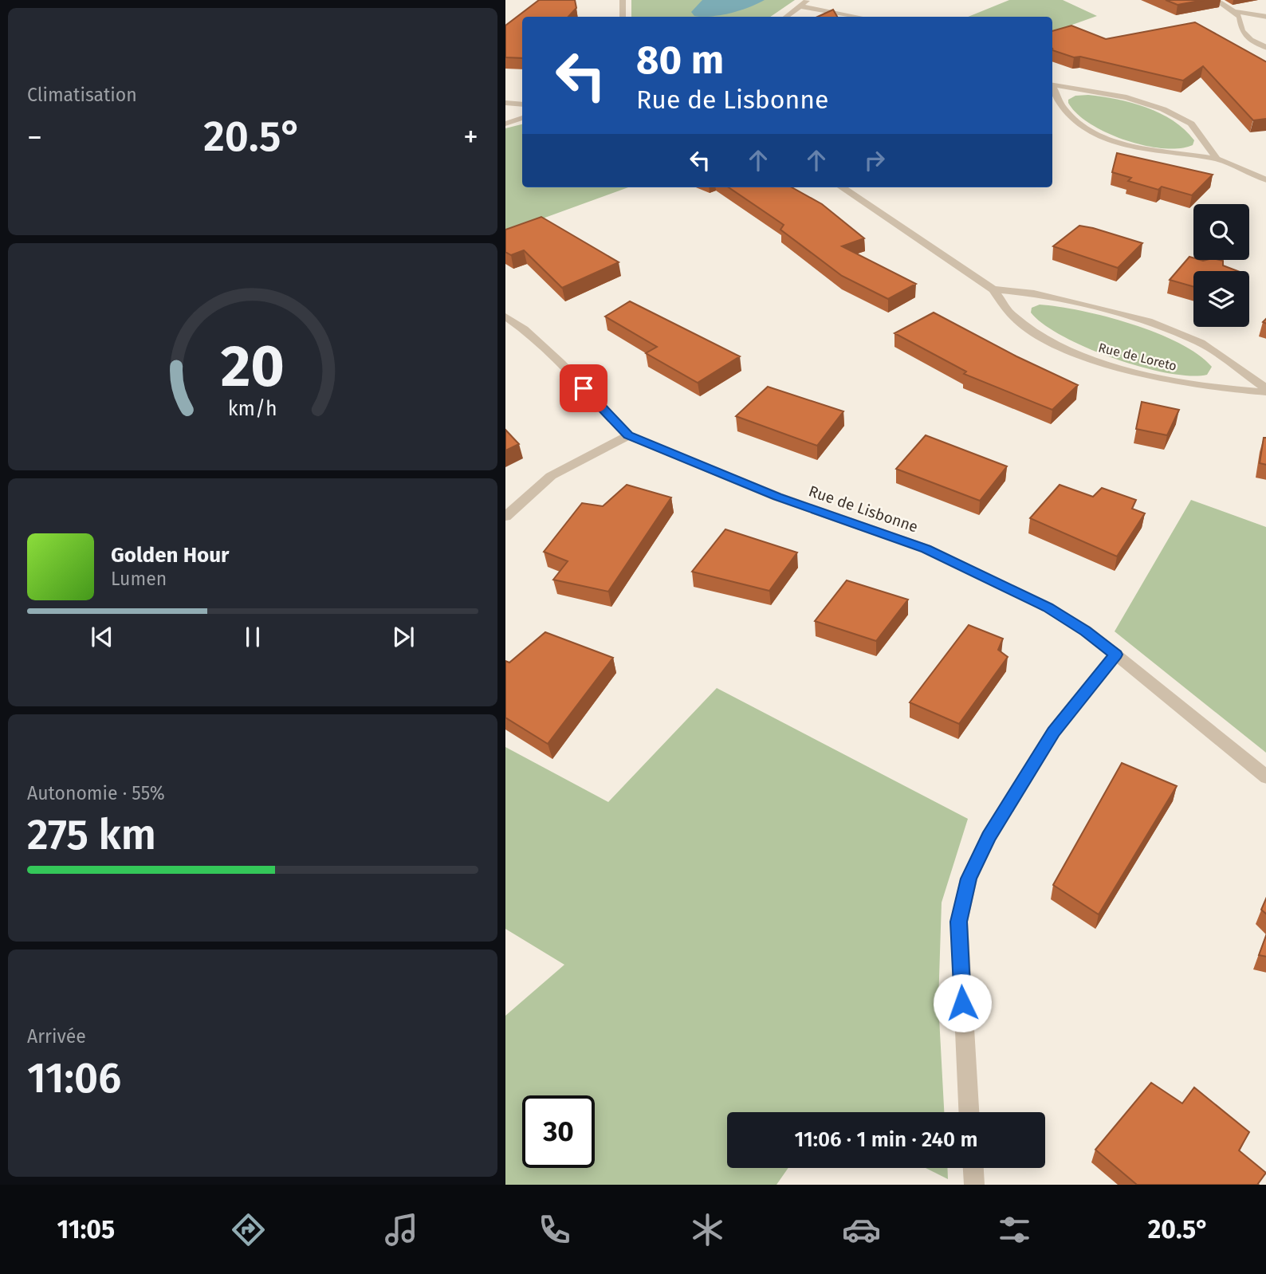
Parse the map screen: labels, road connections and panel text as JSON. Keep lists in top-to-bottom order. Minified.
{"streets":{"street":["Rue de Loreto","Rue de Lisbonne"]},"page":{"tile":["Climatisation",["Autonomie · 55%","275 km"],["Arrivée","11:06"]],"turn":["80 m","Rue de Lisbonne"],"heat":["−","20.5°","+"],"song":["Golden Hour","Lumen"],"limit":"30","trip":"11:06 · 1 min · 240 m","tabs":["11:05","20.5°"],"gauge":["20","km/h"]}}
